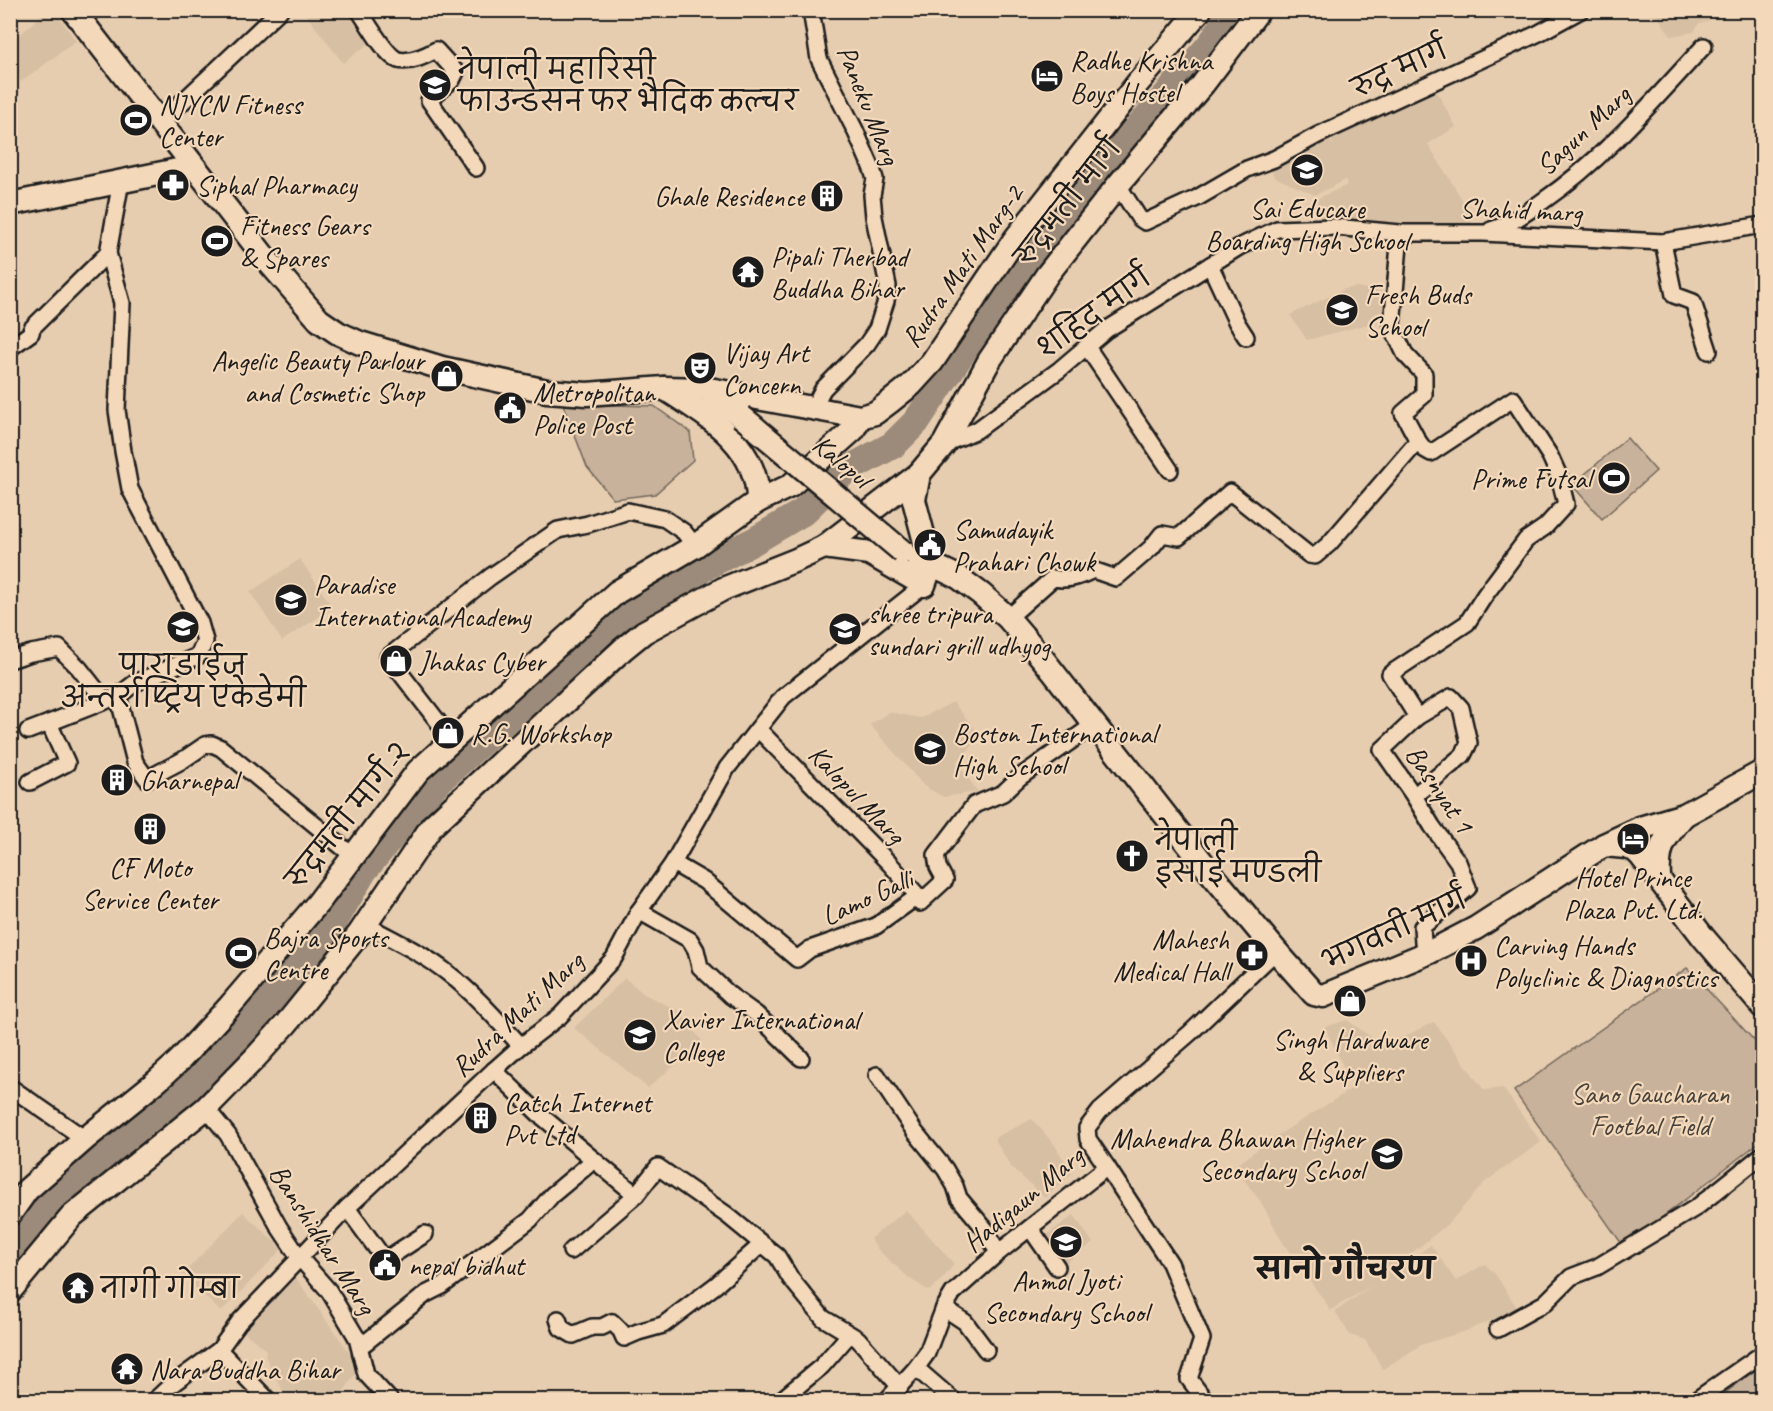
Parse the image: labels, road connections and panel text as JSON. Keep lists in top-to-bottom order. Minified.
{"streets":{"street":["रुद्र मार्ग","Paneku Marg","Sagun Marg","रुद्रमती मार्ग","Shahid marg","Rudra Mati Marg-2","शहिद मार्ग","Kalopul","Basnyat 1","Kalopul Marg","रुद्रमती मार्ग-२","Lamo Galli","भगवती मार्ग","Rudra Mati Marg","Hadigaun Marg","Banshidhar Marg"]},"crossings":[["रुद्र मार्ग","रुद्रमती मार्ग"],["Sagun Marg","Shahid marg"],["रुद्रमती मार्ग","शहिद मार्ग"],["Shahid marg","शहिद मार्ग"],["Rudra Mati Marg-2","रुद्रमती मार्ग-२"],["Kalopul","भगवती मार्ग"],["Basnyat 1","भगवती मार्ग"],["Kalopul Marg","Lamo Galli"],["Kalopul Marg","Rudra Mati Marg"],["Lamo Galli","भगवती मार्ग"],["Lamo Galli","Rudra Mati Marg"],["भगवती मार्ग","Rudra Mati Marg"],["भगवती मार्ग","Hadigaun Marg"],["Rudra Mati Marg","Banshidhar Marg"]],"districts":["सानो गौचरण"],"parks":["Sano Gaucharan Footbal Field"],"places":{"hotel":["Radhe Krishna Boys Hostel","Hotel Prince Plaza Pvt. Ltd."],"school or university":["नेपाली महारिसी फाउन्डेसन फर भैदिक कल्चर","Sai Educare Boarding High School","Fresh Buds School","Paradise International Academy","पाराडाईज अन्तर्राष्ट्रिय एकेडेमी","shree tripura sundari grill udhyog","Boston International High School","Xavier International College","Mahendra Bhawan Higher Secondary School","Anmol Jyoti Secondary School"],"sports":["NJYCN Fitness Center","Fitness Gears & Spares","Prime Futsal","Bajra Sports Centre"],"pharmacy":["Siphal Pharmacy","Mahesh Medical Hall"],"building":["Ghale Residence","Gharnepal","CF Moto Service Center","Catch Internet Pvt Ltd"],"temple":["Pipali Therbad Buddha Bihar","नागी गोम्बा","Nara Buddha Bihar"],"theatre":["Vijay Art Concern"],"shop":["Angelic Beauty Parlour and Cosmetic Shop","Jhakas Cyber","R.G. Workshop","Singh Hardware & Suppliers"],"public building":["Metropolitan Police Post","Samudayik Prahari Chowk","nepal bidhut"],"church":["नेपाली इसाई मण्डली"],"hospital":["Carving Hands Polyclinic & Diagnostics"]}}
